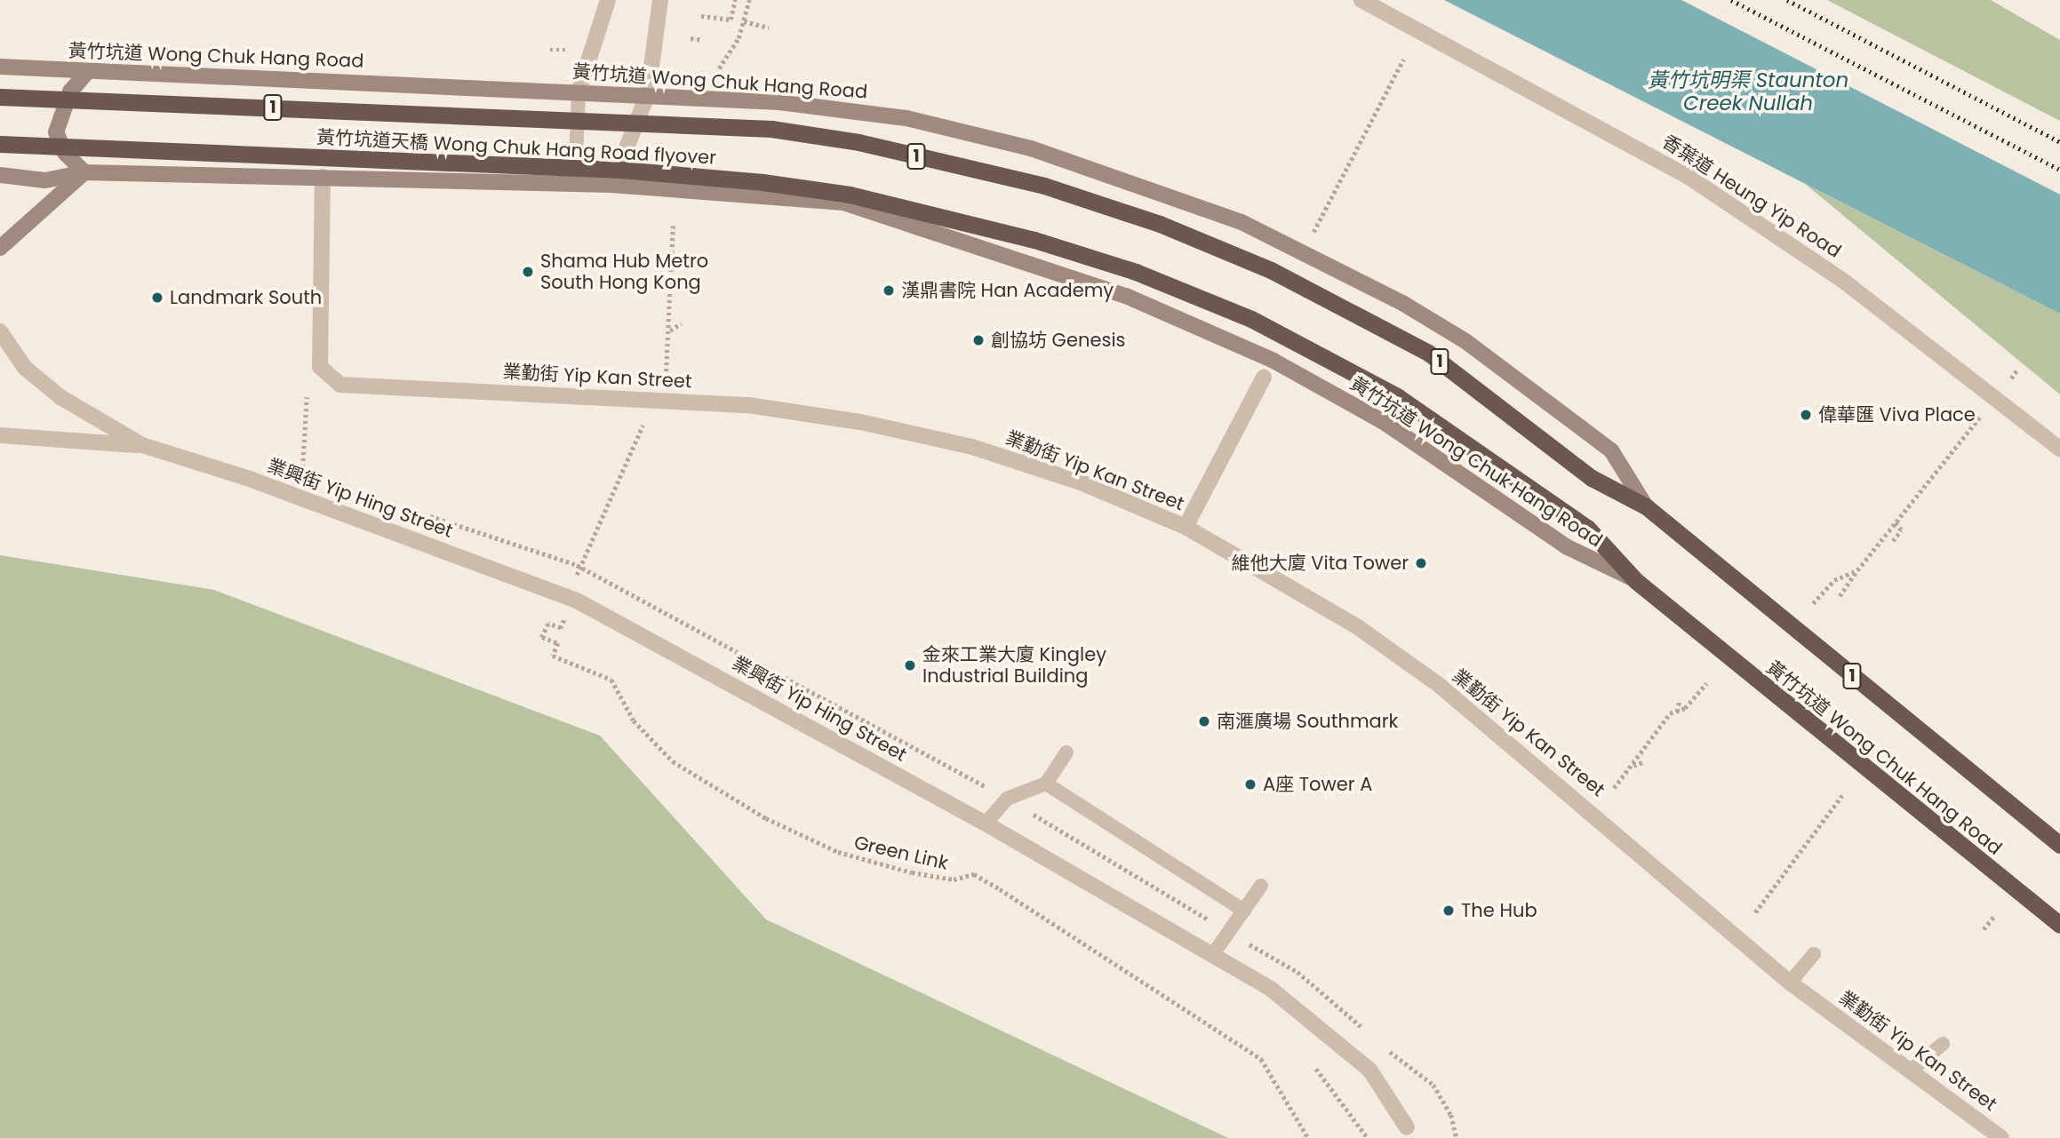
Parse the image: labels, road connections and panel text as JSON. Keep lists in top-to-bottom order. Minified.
{"streets":{"highway":["黃竹坑道 Wong Chuk Hang Road","1","黃竹坑道天橋 Wong Chuk Hang Road flyover"],"street":["香葉道 Heung Yip Road","業勤街 Yip Kan Street","業興街 Yip Hing Street"],"path":["Green Link"]},"crossings":[["黃竹坑道 Wong Chuk Hang Road","黃竹坑道天橋 Wong Chuk Hang Road flyover"],["黃竹坑道 Wong Chuk Hang Road","業勤街 Yip Kan Street"]],"water":["黃竹坑明渠 Staunton Creek Nullah"],"places":["Shama Hub Metro South Hong Kong","漢鼎書院 Han Academy","Landmark South","創協坊 Genesis","偉華匯 Viva Place","維他大廈 Vita Tower","金來工業大廈 Kingley Industrial Building","南滙廣場 Southmark","A座 Tower A","The Hub"]}
